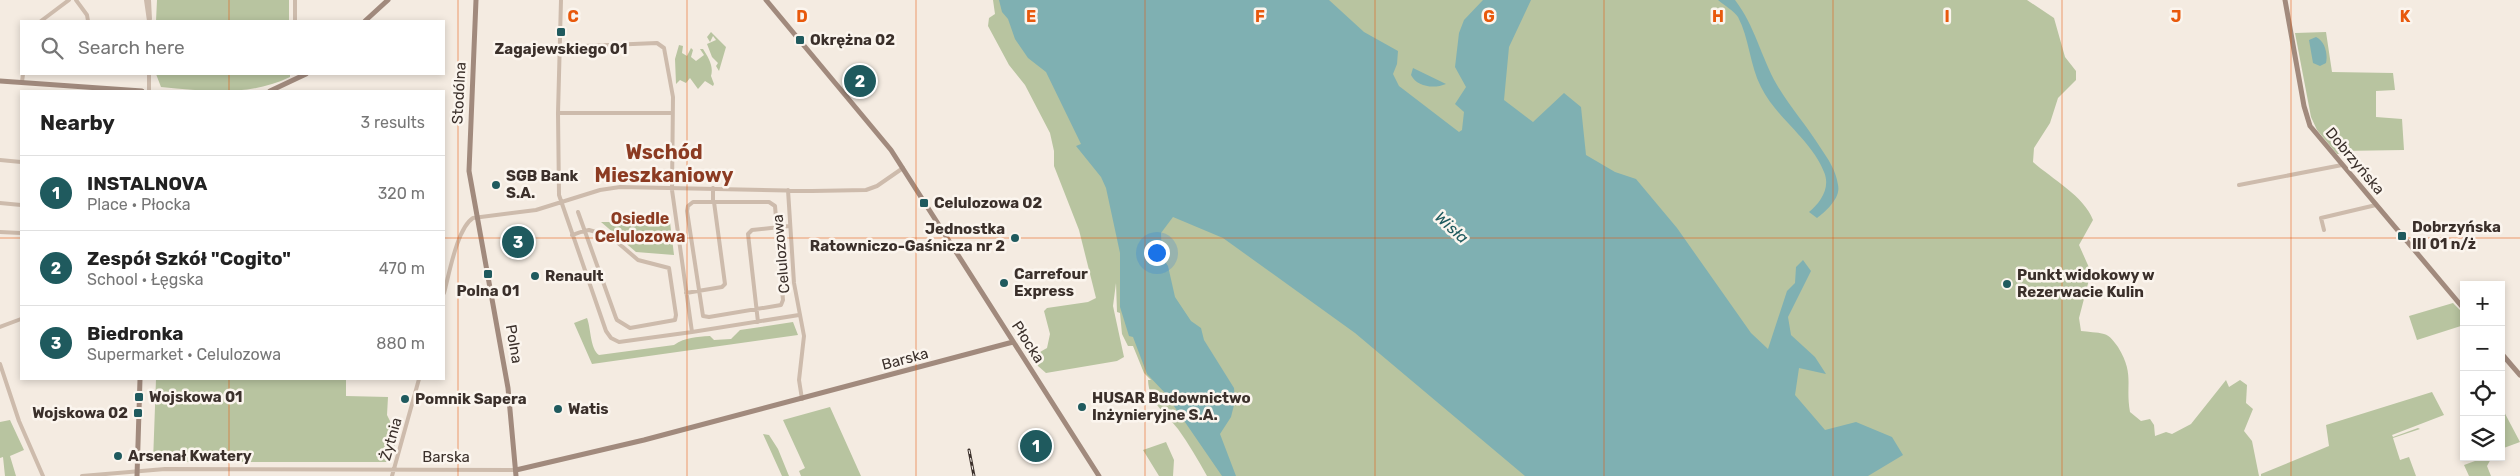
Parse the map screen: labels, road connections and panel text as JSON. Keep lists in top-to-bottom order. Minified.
{"streets":{"street":["Stodólna","Dobrzyńska","Celulozowa","Płocka","Polna","Barska","Żytnia"]},"crossings":[["Stodólna","Polna"],["Płocka","Barska"],["Polna","Barska"],["Barska","Żytnia"]],"districts":["Wschód Mieszkaniowy","Osiedle Celulozowa"],"water":["Wisła"],"places":{"transit":["Zagajewskiego 01","Okrężna 02","Celulozowa 02","Dobrzyńska III 01 n/ż","Polna 01","Wojskowa 01","Wojskowa 02"],"other":["SGB Bank S.A.","Jednostka Ratowniczo-Gaśnicza nr 2","Renault","Carrefour Express","Punkt widokowy w Rezerwacie Kulin","Pomnik Sapera","HUSAR Budownictwo Inżynieryjne S.A.","Watis","Arsenał Kwatery"]},"page":{"search":"Search here","pins":["2","3","1"],"heading":["Nearby","3 results"],"list":[{"mark":"1","name":"INSTALNOVA","note":"Place · Płocka","value":"320 m"},{"mark":"2","name":"Zespół Szkół \"Cogito\"","note":"School · Łęgska","value":"470 m"},{"mark":"3","name":"Biedronka","note":"Supermarket · Celulozowa","value":"880 m"}],"map_buttons":["+","−"]},"grid":{"columns":["C","D","E","F","G","H","I","J","K"]}}
